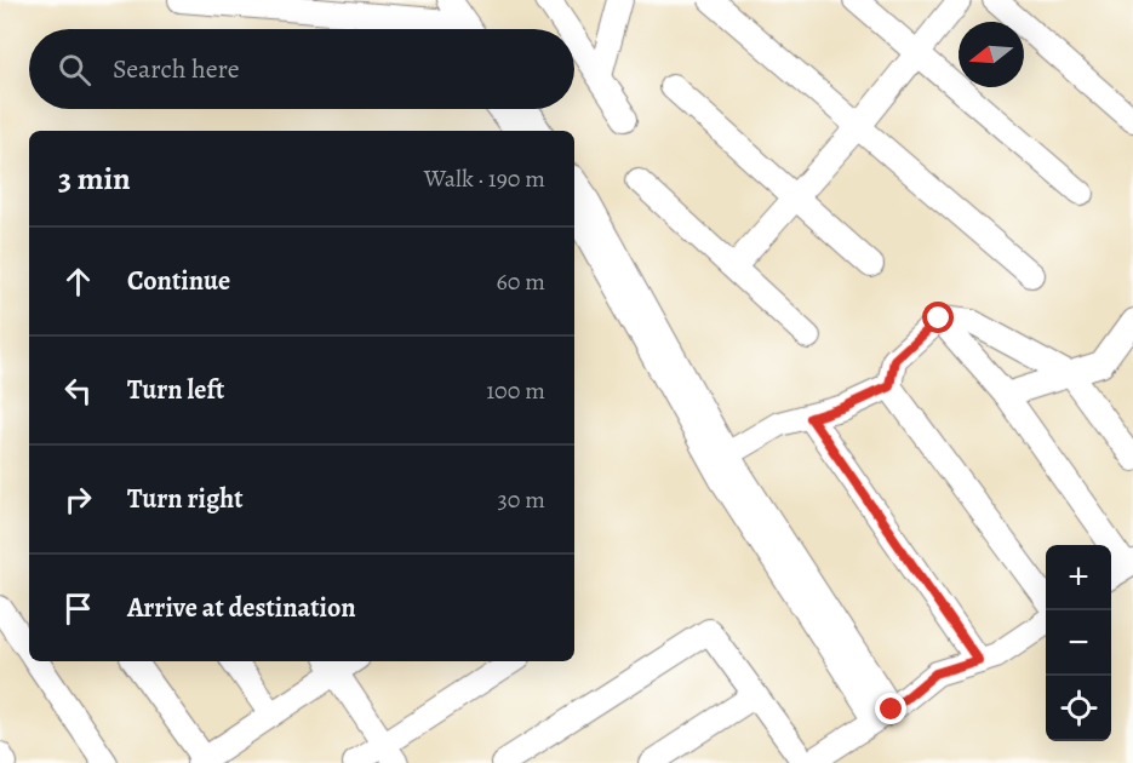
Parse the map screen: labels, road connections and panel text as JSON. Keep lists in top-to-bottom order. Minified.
{"north":"left","page":{"search":"Search here","heading":["3 min","Walk · 190 m"],"list":[["Continue","60 m"],["Turn left","100 m"],["Turn right","30 m"],"Arrive at destination"],"map_buttons":["+","−"]}}
